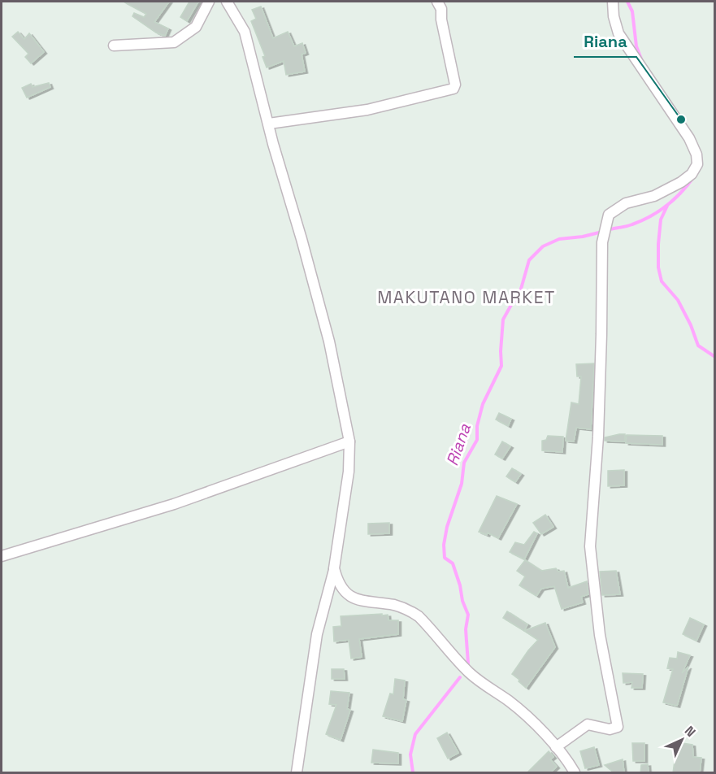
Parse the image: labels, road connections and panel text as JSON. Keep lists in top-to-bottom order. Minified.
{"districts":["MAKUTANO MARKET"],"water":["Riana"],"places":["Riana"],"north":"top right"}
